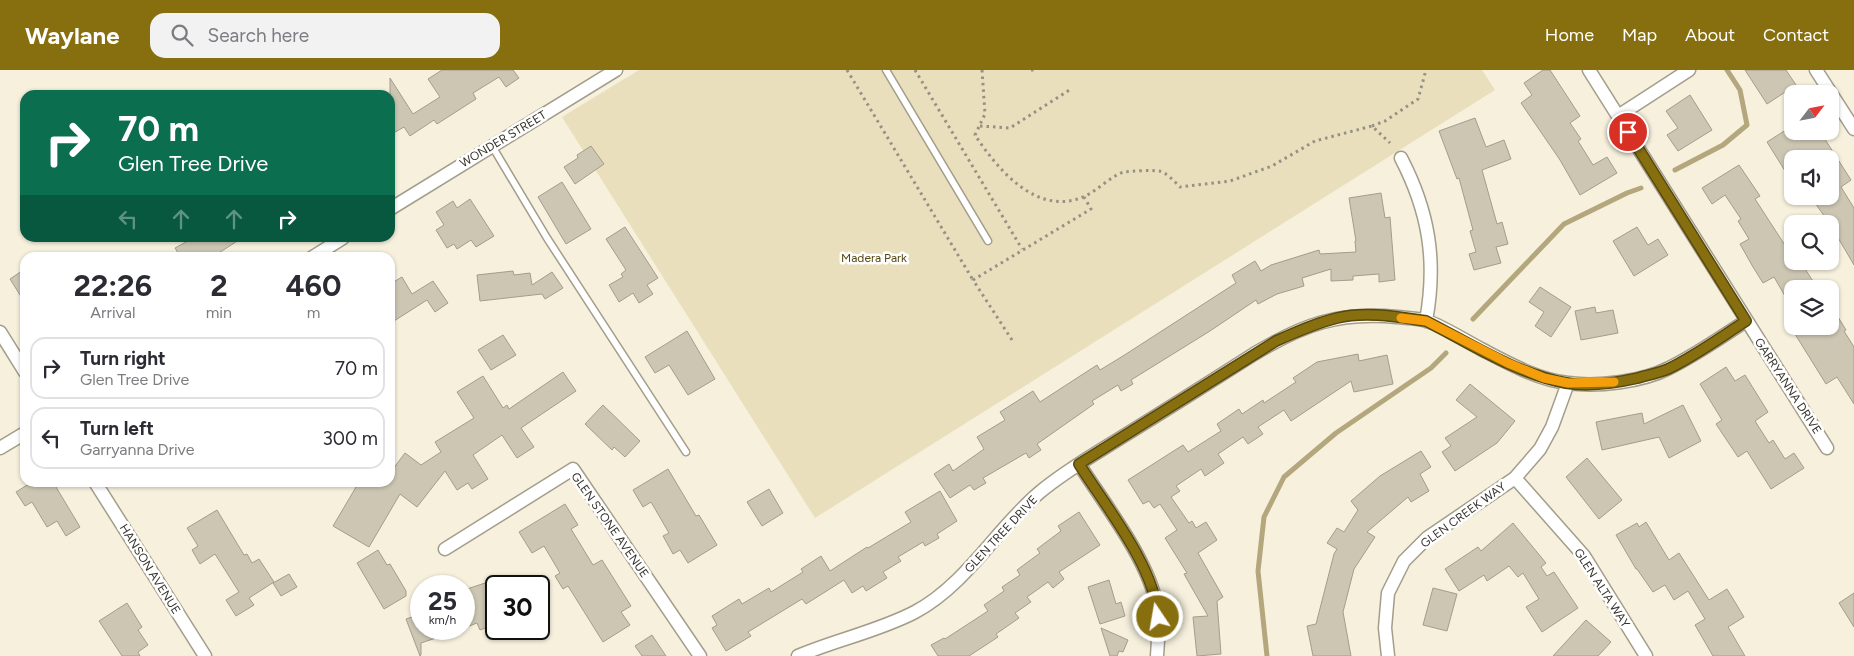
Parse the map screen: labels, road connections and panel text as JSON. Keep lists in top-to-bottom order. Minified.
{"streets":{"street":["WONDER STREET","GARRYANNA DRIVE","GLEN CREEK WAY","GLEN STONE AVENUE","GLEN TREE DRIVE","HANSON AVENUE","GLEN ALTA WAY"]},"crossings":[["GARRYANNA DRIVE","GLEN TREE DRIVE"],["GLEN CREEK WAY","GLEN TREE DRIVE"],["GLEN CREEK WAY","GLEN ALTA WAY"]],"parks":["Madera Park"],"north":"top right","page":{"header":"Waylane","search":"Search here","nav":["Home","Map","About","Contact"],"turn":["70 m","Glen Tree Drive"],"eta":["22:26","Arrival","2","min","460","m"],"list":[{"name":"Turn right","note":"Glen Tree Drive","value":"70 m"},{"name":"Turn left","note":"Garryanna Drive","value":"300 m"}],"speed":"25 km/h","limit":"30"}}
